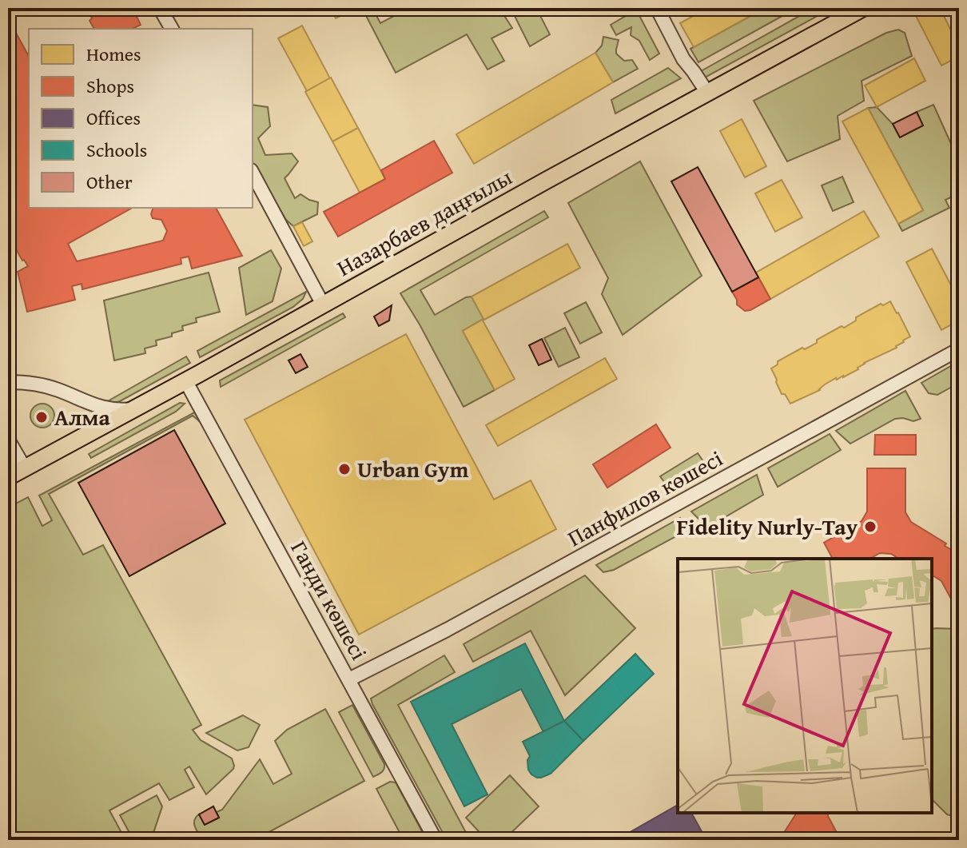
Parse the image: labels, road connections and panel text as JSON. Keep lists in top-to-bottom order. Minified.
{"streets":{"main road":["Назарбаев даңғылы"],"street":["Панфилов көшесі","Ганди көшесі"]},"crossings":[["Назарбаев даңғылы","Ганди көшесі"],["Панфилов көшесі","Ганди көшесі"]],"places":["Алма","Urban Gym","Fidelity Nurly-Tay"],"legend":["Homes","Shops","Offices","Schools","Other"]}
